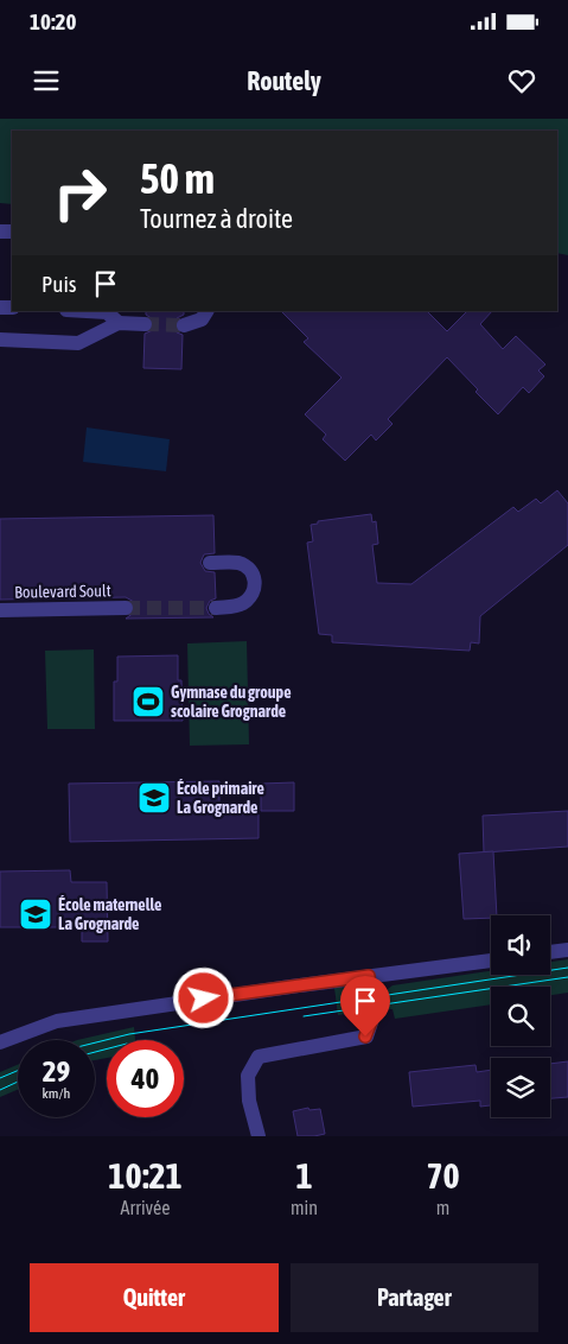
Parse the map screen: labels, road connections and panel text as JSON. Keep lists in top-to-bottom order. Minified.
{"streets":{"street":["Boulevard Soult"]},"places":{"sports":["Gymnase du groupe scolaire Grognarde"],"school or university":["École primaire La Grognarde","École maternelle La Grognarde"]},"page":{"status":"10:20","header":"Routely","turn":["50 m","Tournez à droite"],"then":"Puis","speed":"29 km/h","limit":"40","eta":["10:21","Arrivée","1","min","70","m"],"buttons":["Quitter","Partager"]}}
